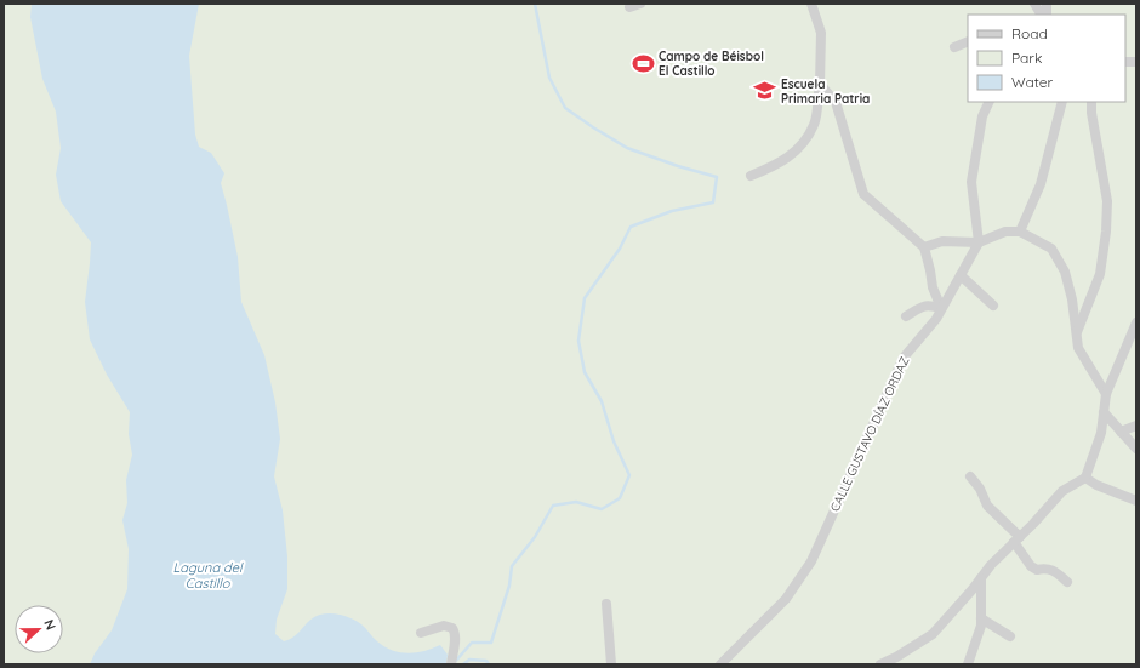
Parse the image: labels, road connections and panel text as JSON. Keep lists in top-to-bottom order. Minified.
{"streets":{"street":["CALLE GUSTAVO DÍAZ ORDAZ"]},"water":["Laguna del Castillo"],"places":{"sports":["Campo de Béisbol El Castillo"],"school or university":["Escuela Primaria Patria"]},"legend":["Road","Park","Water"],"north":"right"}
